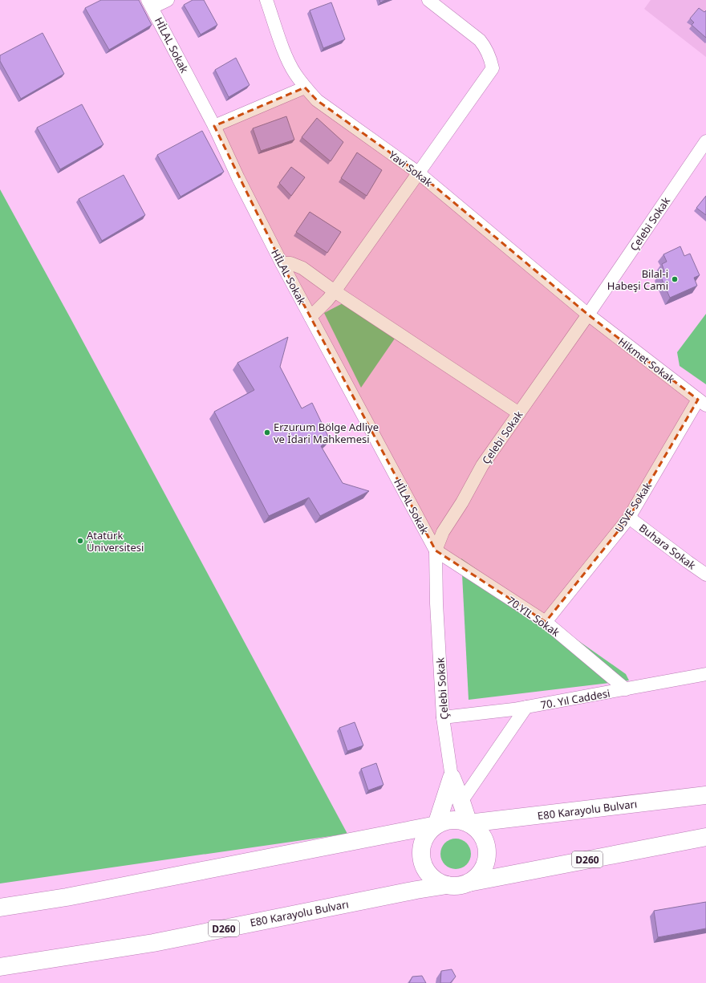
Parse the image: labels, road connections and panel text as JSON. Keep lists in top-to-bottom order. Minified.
{"streets":{"highway":["E80 Karayolu Bulvarı","D260"],"street":["HİLAL Sokak","Yavi Sokak","Çelebi Sokak","Hikmet Sokak","USVE Sokak","Buhara Sokak","70.YIL Sokak","70. Yıl Caddesi"]},"crossings":[["HİLAL Sokak","Çelebi Sokak"],["HİLAL Sokak","70.YIL Sokak"],["Yavi Sokak","Çelebi Sokak"],["Yavi Sokak","Hikmet Sokak"],["Çelebi Sokak","Hikmet Sokak"],["Çelebi Sokak","70.YIL Sokak"],["Çelebi Sokak","70. Yıl Caddesi"],["Hikmet Sokak","USVE Sokak"],["USVE Sokak","Buhara Sokak"],["USVE Sokak","70.YIL Sokak"],["70.YIL Sokak","70. Yıl Caddesi"],["E80 Karayolu Bulvarı","D260"]],"places":["Bilal-i Habeşi Cami","Erzurum Bölge Adliye ve İdari Mahkemesi","Atatürk Üniversitesi"]}
